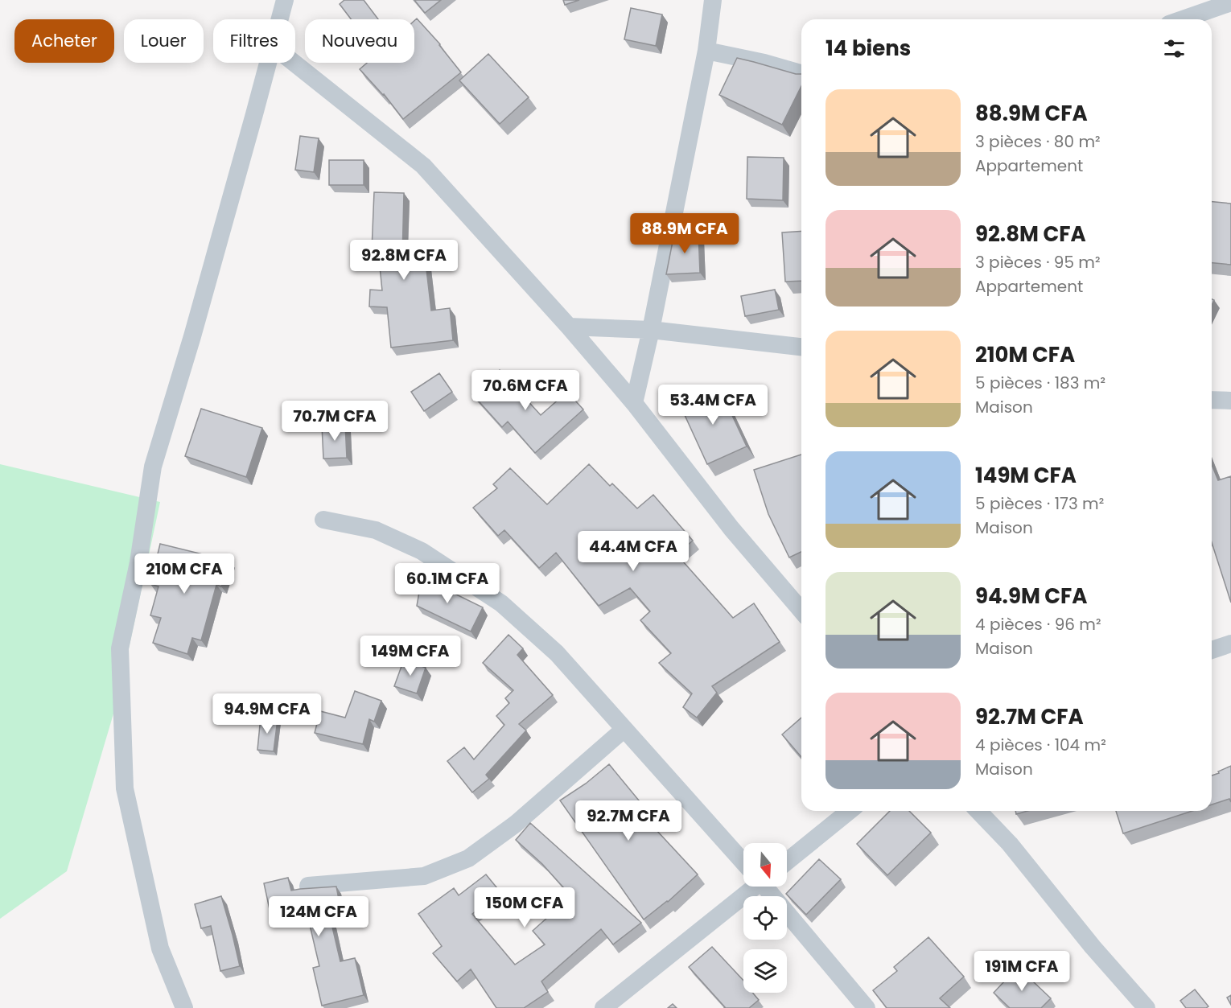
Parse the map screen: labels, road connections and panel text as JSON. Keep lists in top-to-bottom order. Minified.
{"north":"bottom","page":{"chip":["Acheter","Louer","Filtres","Nouveau"],"heading":"14 biens","list":[{"name":"88.9M CFA","note":"3 pièces · 80 m² · Appartement"},{"name":"92.8M CFA","note":"3 pièces · 95 m² · Appartement"},{"name":"210M CFA","note":"5 pièces · 183 m² · Maison"},{"name":"149M CFA","note":"5 pièces · 173 m² · Maison"},{"name":"94.9M CFA","note":"4 pièces · 96 m² · Maison"},{"name":"92.7M CFA","note":"4 pièces · 104 m² · Maison"}],"price":["88.9M CFA","92.8M CFA","70.6M CFA","53.4M CFA","70.7M CFA","44.4M CFA","210M CFA","60.1M CFA","149M CFA","94.9M CFA","92.7M CFA","150M CFA","124M CFA","191M CFA"]}}
